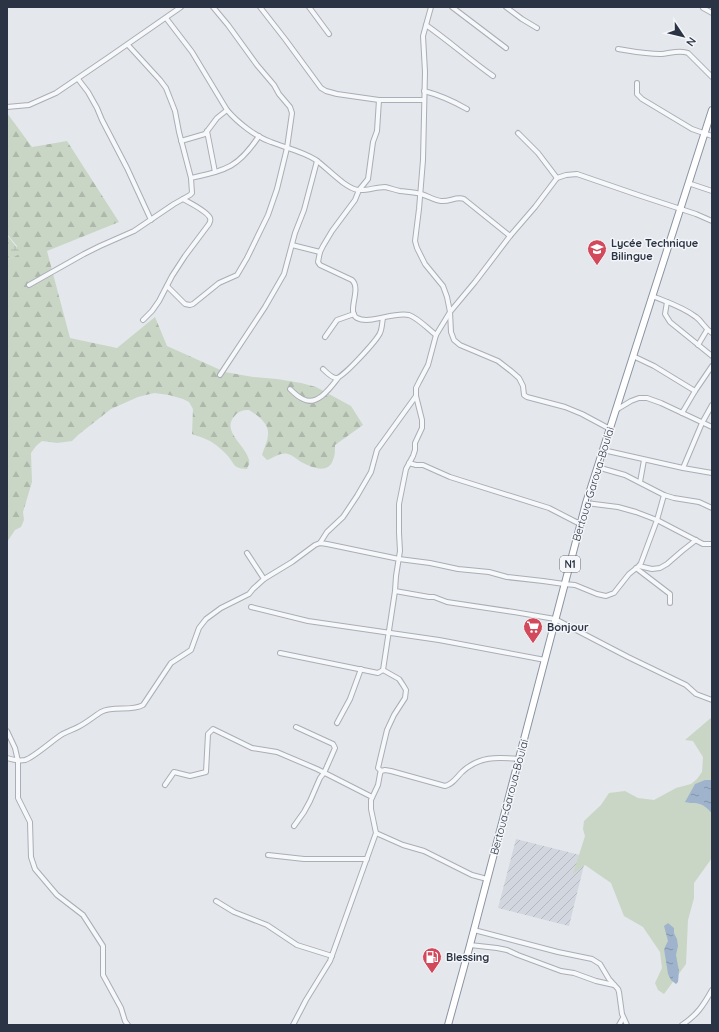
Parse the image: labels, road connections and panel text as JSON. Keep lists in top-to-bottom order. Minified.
{"streets":{"highway":["Bertoua-Garoua-Boulai","N1"]},"places":{"school or university":["Lycée Technique Bilingue"],"supermarket":["Bonjour"],"fuel station":["Blessing"]},"north":"bottom right"}
